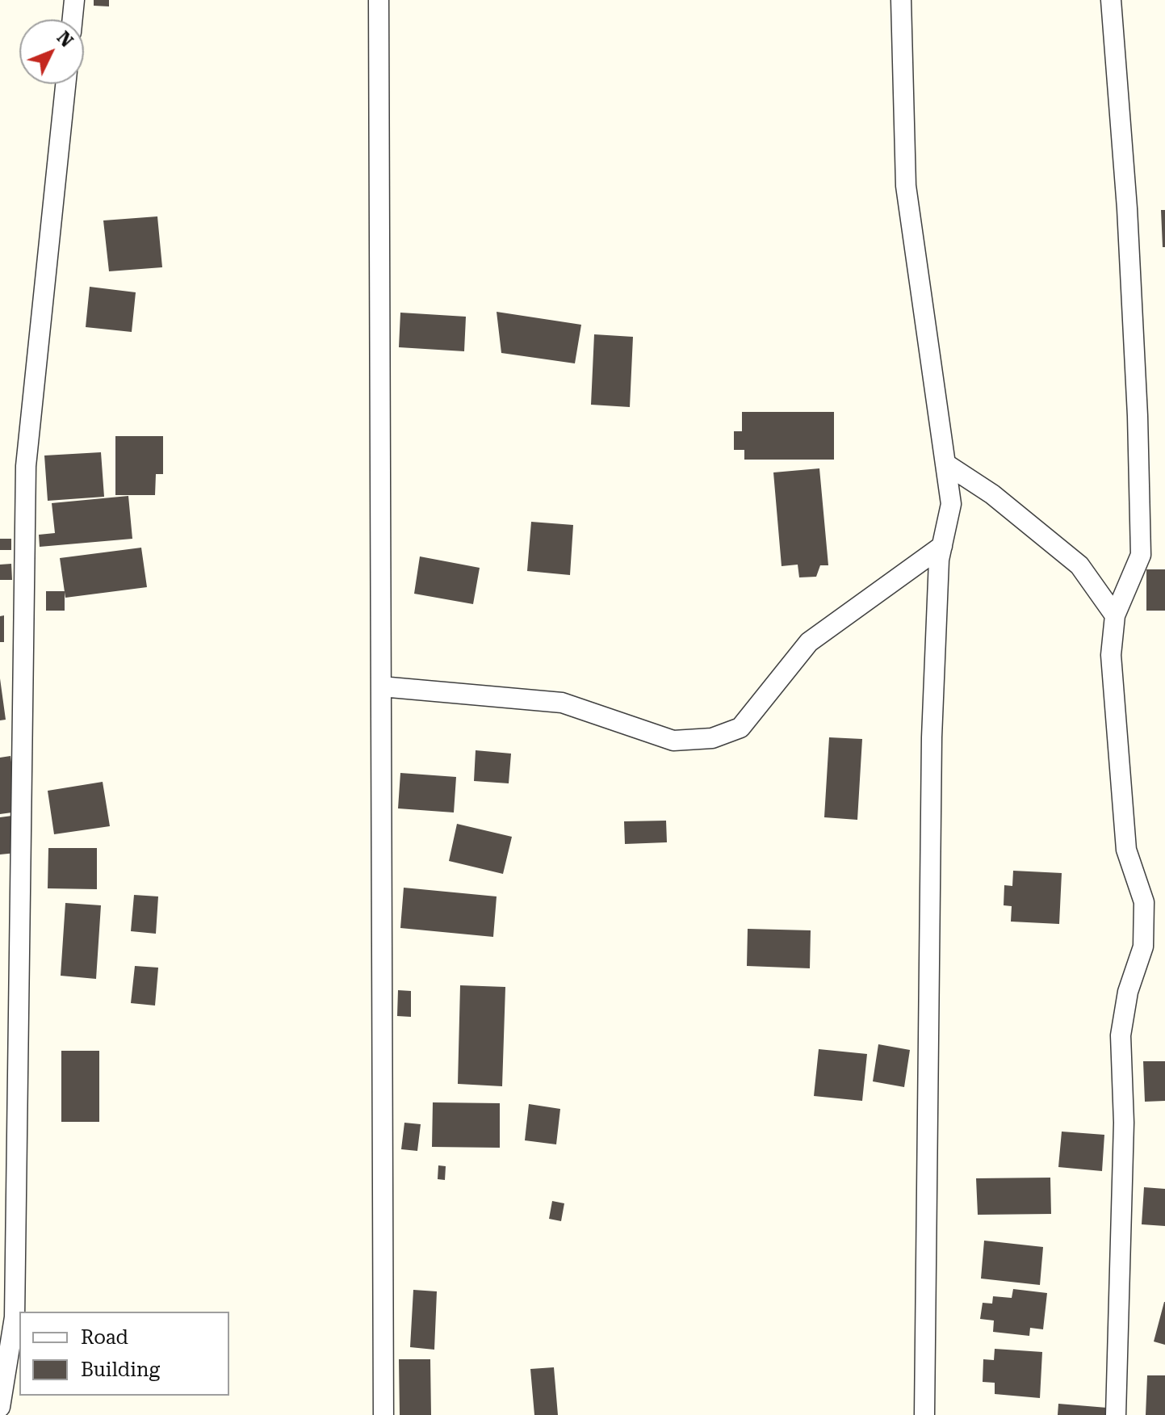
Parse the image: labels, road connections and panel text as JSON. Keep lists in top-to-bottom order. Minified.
{"legend":["Road","Building"],"north":"top right"}
